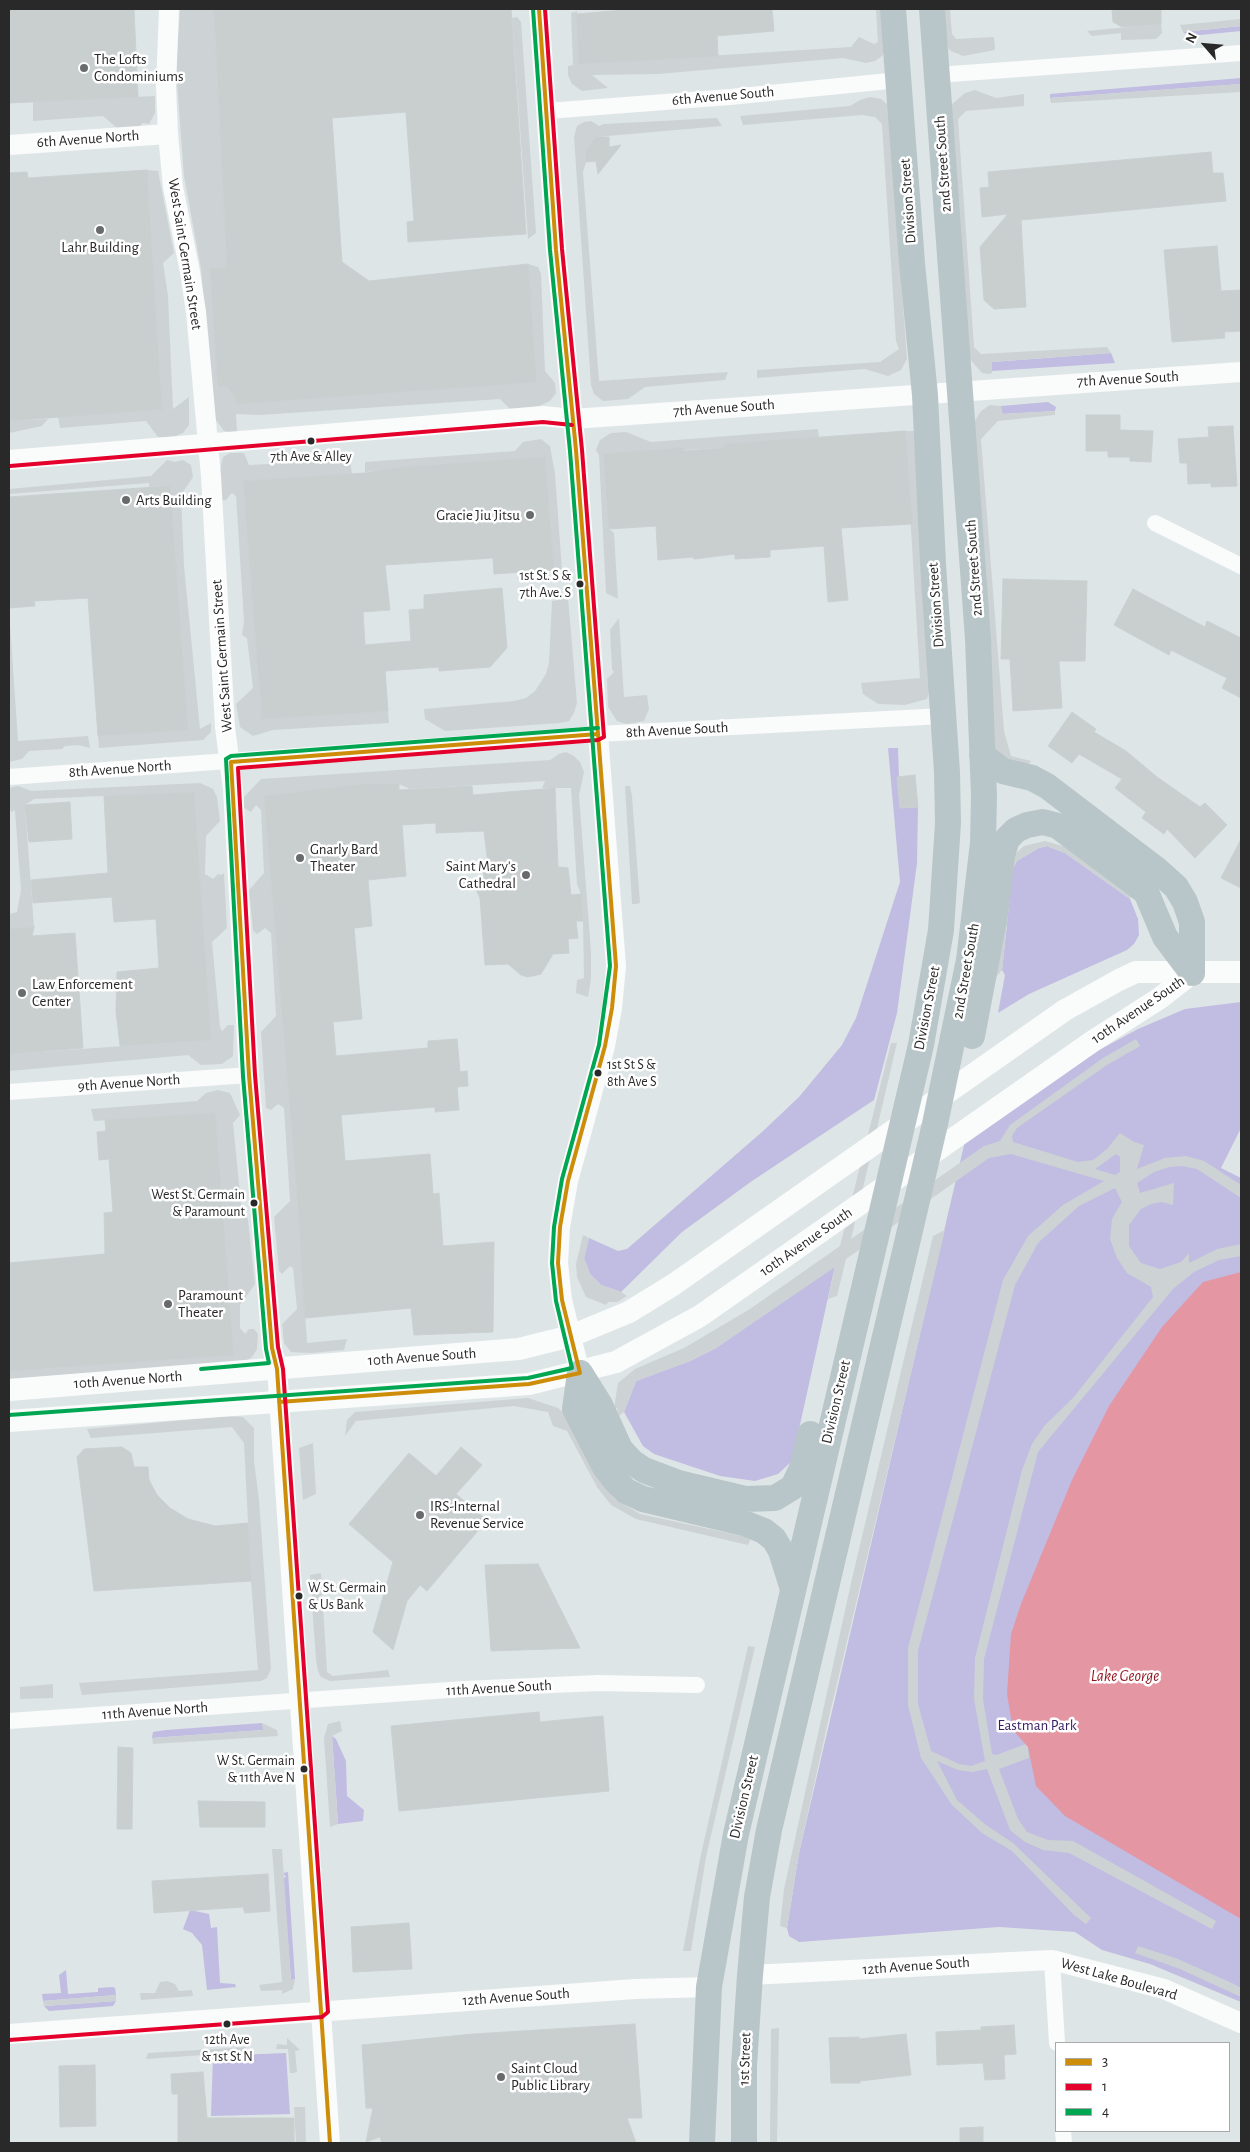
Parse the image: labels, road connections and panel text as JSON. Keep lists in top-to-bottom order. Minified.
{"streets":{"highway":["2nd Street South","Division Street","1st Street"],"main road":["10th Avenue South","10th Avenue North"],"street":["6th Avenue South","6th Avenue North","West Saint Germain Street","7th Avenue South","8th Avenue South","8th Avenue North","9th Avenue North","11th Avenue South","11th Avenue North","12th Avenue South","West Lake Boulevard"]},"crossings":[["6th Avenue South","Division Street"],["6th Avenue North","West Saint Germain Street"],["2nd Street South","Division Street"],["2nd Street South","7th Avenue South"],["Division Street","7th Avenue South"],["Division Street","8th Avenue South"],["Division Street","12th Avenue South"],["Division Street","1st Street"],["West Saint Germain Street","7th Avenue South"],["West Saint Germain Street","8th Avenue South"],["West Saint Germain Street","8th Avenue North"],["West Saint Germain Street","10th Avenue South"],["West Saint Germain Street","9th Avenue North"],["West Saint Germain Street","10th Avenue North"],["West Saint Germain Street","11th Avenue South"],["West Saint Germain Street","11th Avenue North"],["West Saint Germain Street","12th Avenue South"],["8th Avenue South","8th Avenue North"],["10th Avenue South","10th Avenue North"],["11th Avenue South","11th Avenue North"],["12th Avenue South","West Lake Boulevard"],["12th Avenue South","1st Street"]],"water":["Lake George"],"parks":["Eastman Park"],"places":["The Lofts Condominiums","Lahr Building","7th Ave & Alley","Arts Building","Gracie Jiu Jitsu","1st St. S & 7th Ave. S","Gnarly Bard Theater","Saint Mary's Cathedral","Law Enforcement Center","1st St S & 8th Ave S","West St. Germain & Paramount","Paramount Theater","IRS-Internal Revenue Service","W St. Germain & Us Bank","W St. Germain & 11th Ave N","12th Ave & 1st St N","Saint Cloud Public Library"],"lines":["transit line 3","transit line 1","transit line 4"],"legend":["3","1","4"],"north":"top left"}
